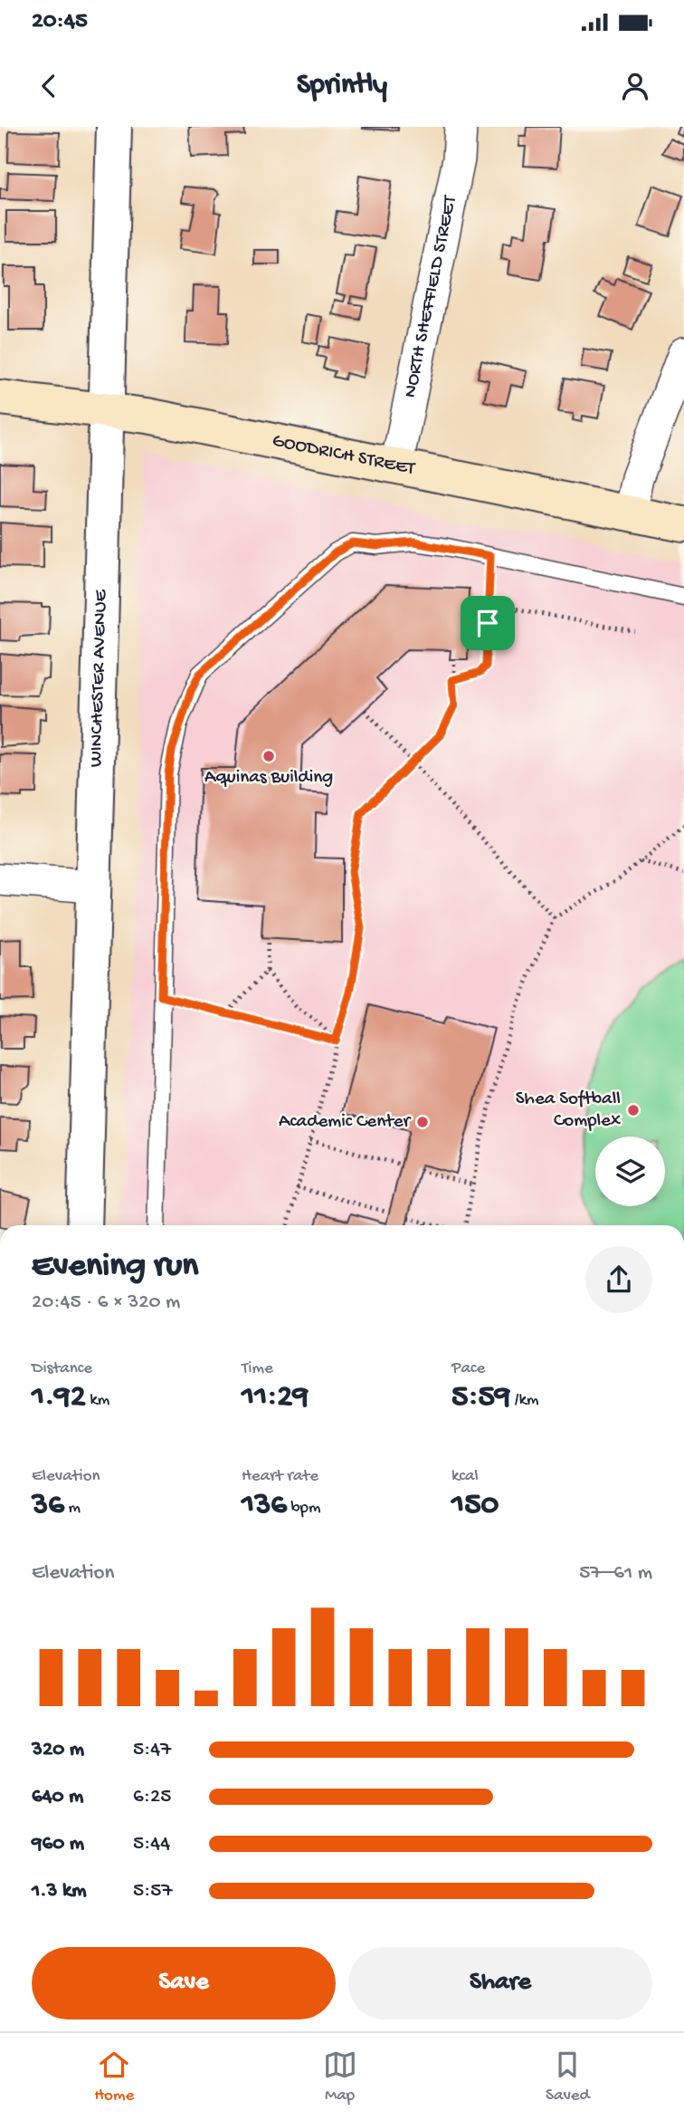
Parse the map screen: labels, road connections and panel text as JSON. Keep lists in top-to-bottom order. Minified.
{"streets":{"main road":["GOODRICH STREET"],"street":["NORTH SHEFFIELD STREET","WINCHESTER AVENUE"]},"crossings":[["NORTH SHEFFIELD STREET","GOODRICH STREET"],["GOODRICH STREET","WINCHESTER AVENUE"]],"places":["Aquinas Building","Shea Softball Complex","Academic Center"],"page":{"status":"20:45","header":"Sprintly","heading":["Evening run","20:45 · 6 × 320 m"],"stats":[["Distance","1.92 km"],["Time","11:29"],["Pace","5:59 /km"],["Elevation","36 m"],["Heart rate","136 bpm"],["kcal","150"]],"chart":["Elevation","57–61 m"],"list":[{"name":"320 m","note":"5:47"},{"name":"640 m","note":"6:25"},{"name":"960 m","note":"5:44"},{"name":"1.3 km","note":"5:57"}],"buttons":["Save","Share"],"tabs":["Home","Map","Saved"]}}
